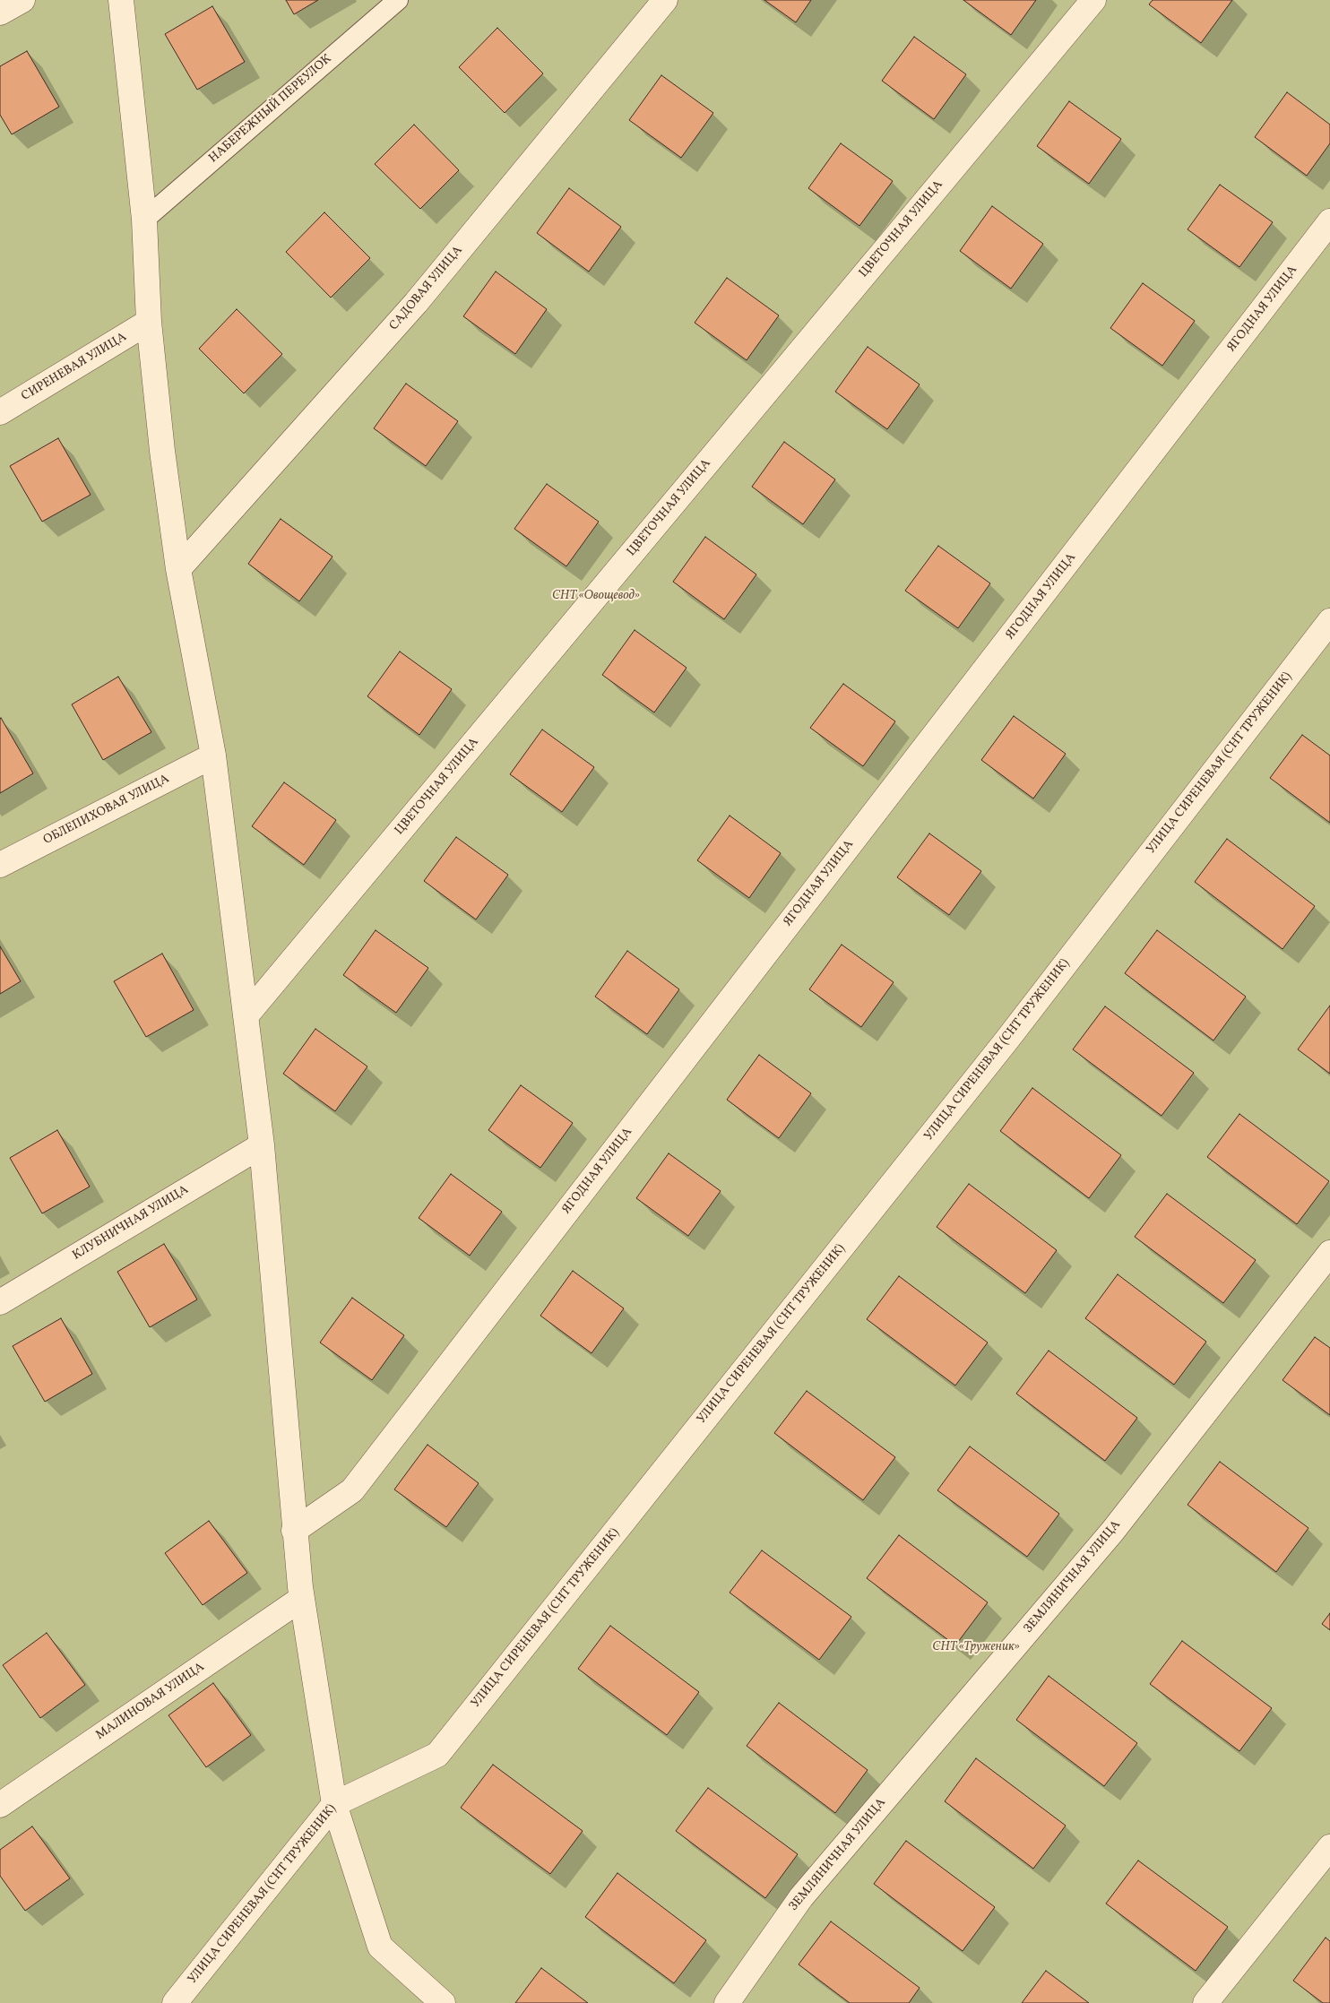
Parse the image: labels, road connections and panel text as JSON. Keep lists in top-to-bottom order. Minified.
{"streets":{"street":["ЦВЕТОЧНАЯ УЛИЦА","САДОВАЯ УЛИЦА","ЯГОДНАЯ УЛИЦА","СИРЕНЕВАЯ УЛИЦА","УЛИЦА СИРЕНЕВАЯ (СНТ ТРУЖЕНИК)","ОБЛЕПИХОВАЯ УЛИЦА","КЛУБНИЧНАЯ УЛИЦА","ЗЕМЛЯНИЧНАЯ УЛИЦА","МАЛИНОВАЯ УЛИЦА"],"lane":["НАБЕРЕЖНЫЙ ПЕРЕУЛОК"]},"parks":["СНТ «Овощевод»","СНТ «Труженик»"]}
